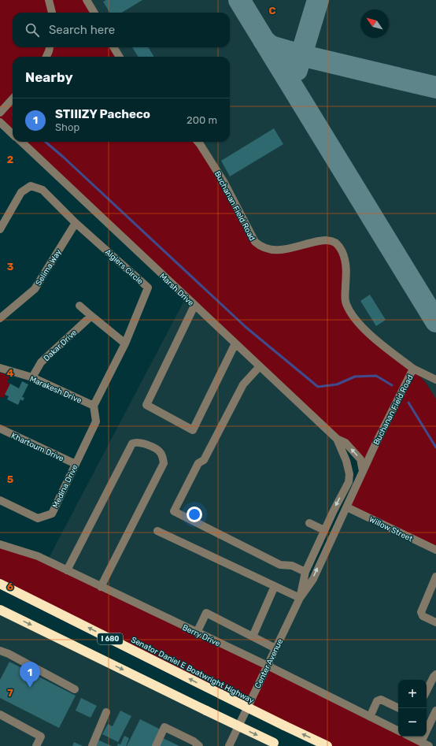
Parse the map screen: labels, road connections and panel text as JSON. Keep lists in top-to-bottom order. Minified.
{"streets":{"highway":["I 680","Senator Daniel E Boatwright Highway"],"street":["Buchanan Field Road","Algiers Circle","Selima Way","Marsh Drive","Dakar Drive","Marakesh Drive","Khartoum Drive","Medina Drive","Willow Street","Berry Drive","Center Avenue"]},"crossings":[["Buchanan Field Road","Marsh Drive"],["Buchanan Field Road","Center Avenue"],["Algiers Circle","Selima Way"],["Algiers Circle","Marakesh Drive"],["Algiers Circle","Medina Drive"],["Marsh Drive","Center Avenue"],["Dakar Drive","Marakesh Drive"],["Marakesh Drive","Medina Drive"],["Khartoum Drive","Medina Drive"],["Willow Street","Center Avenue"],["Berry Drive","Center Avenue"]],"north":"top left","page":{"search":"Search here","heading":"Nearby","list":[{"mark":"1","name":"STIIIZY Pacheco","note":"Shop","value":"200 m"}],"pins":"1","map_buttons":["+","−"]},"grid":{"columns":["C"],"rows":["2","3","4","5","6","7"]}}
